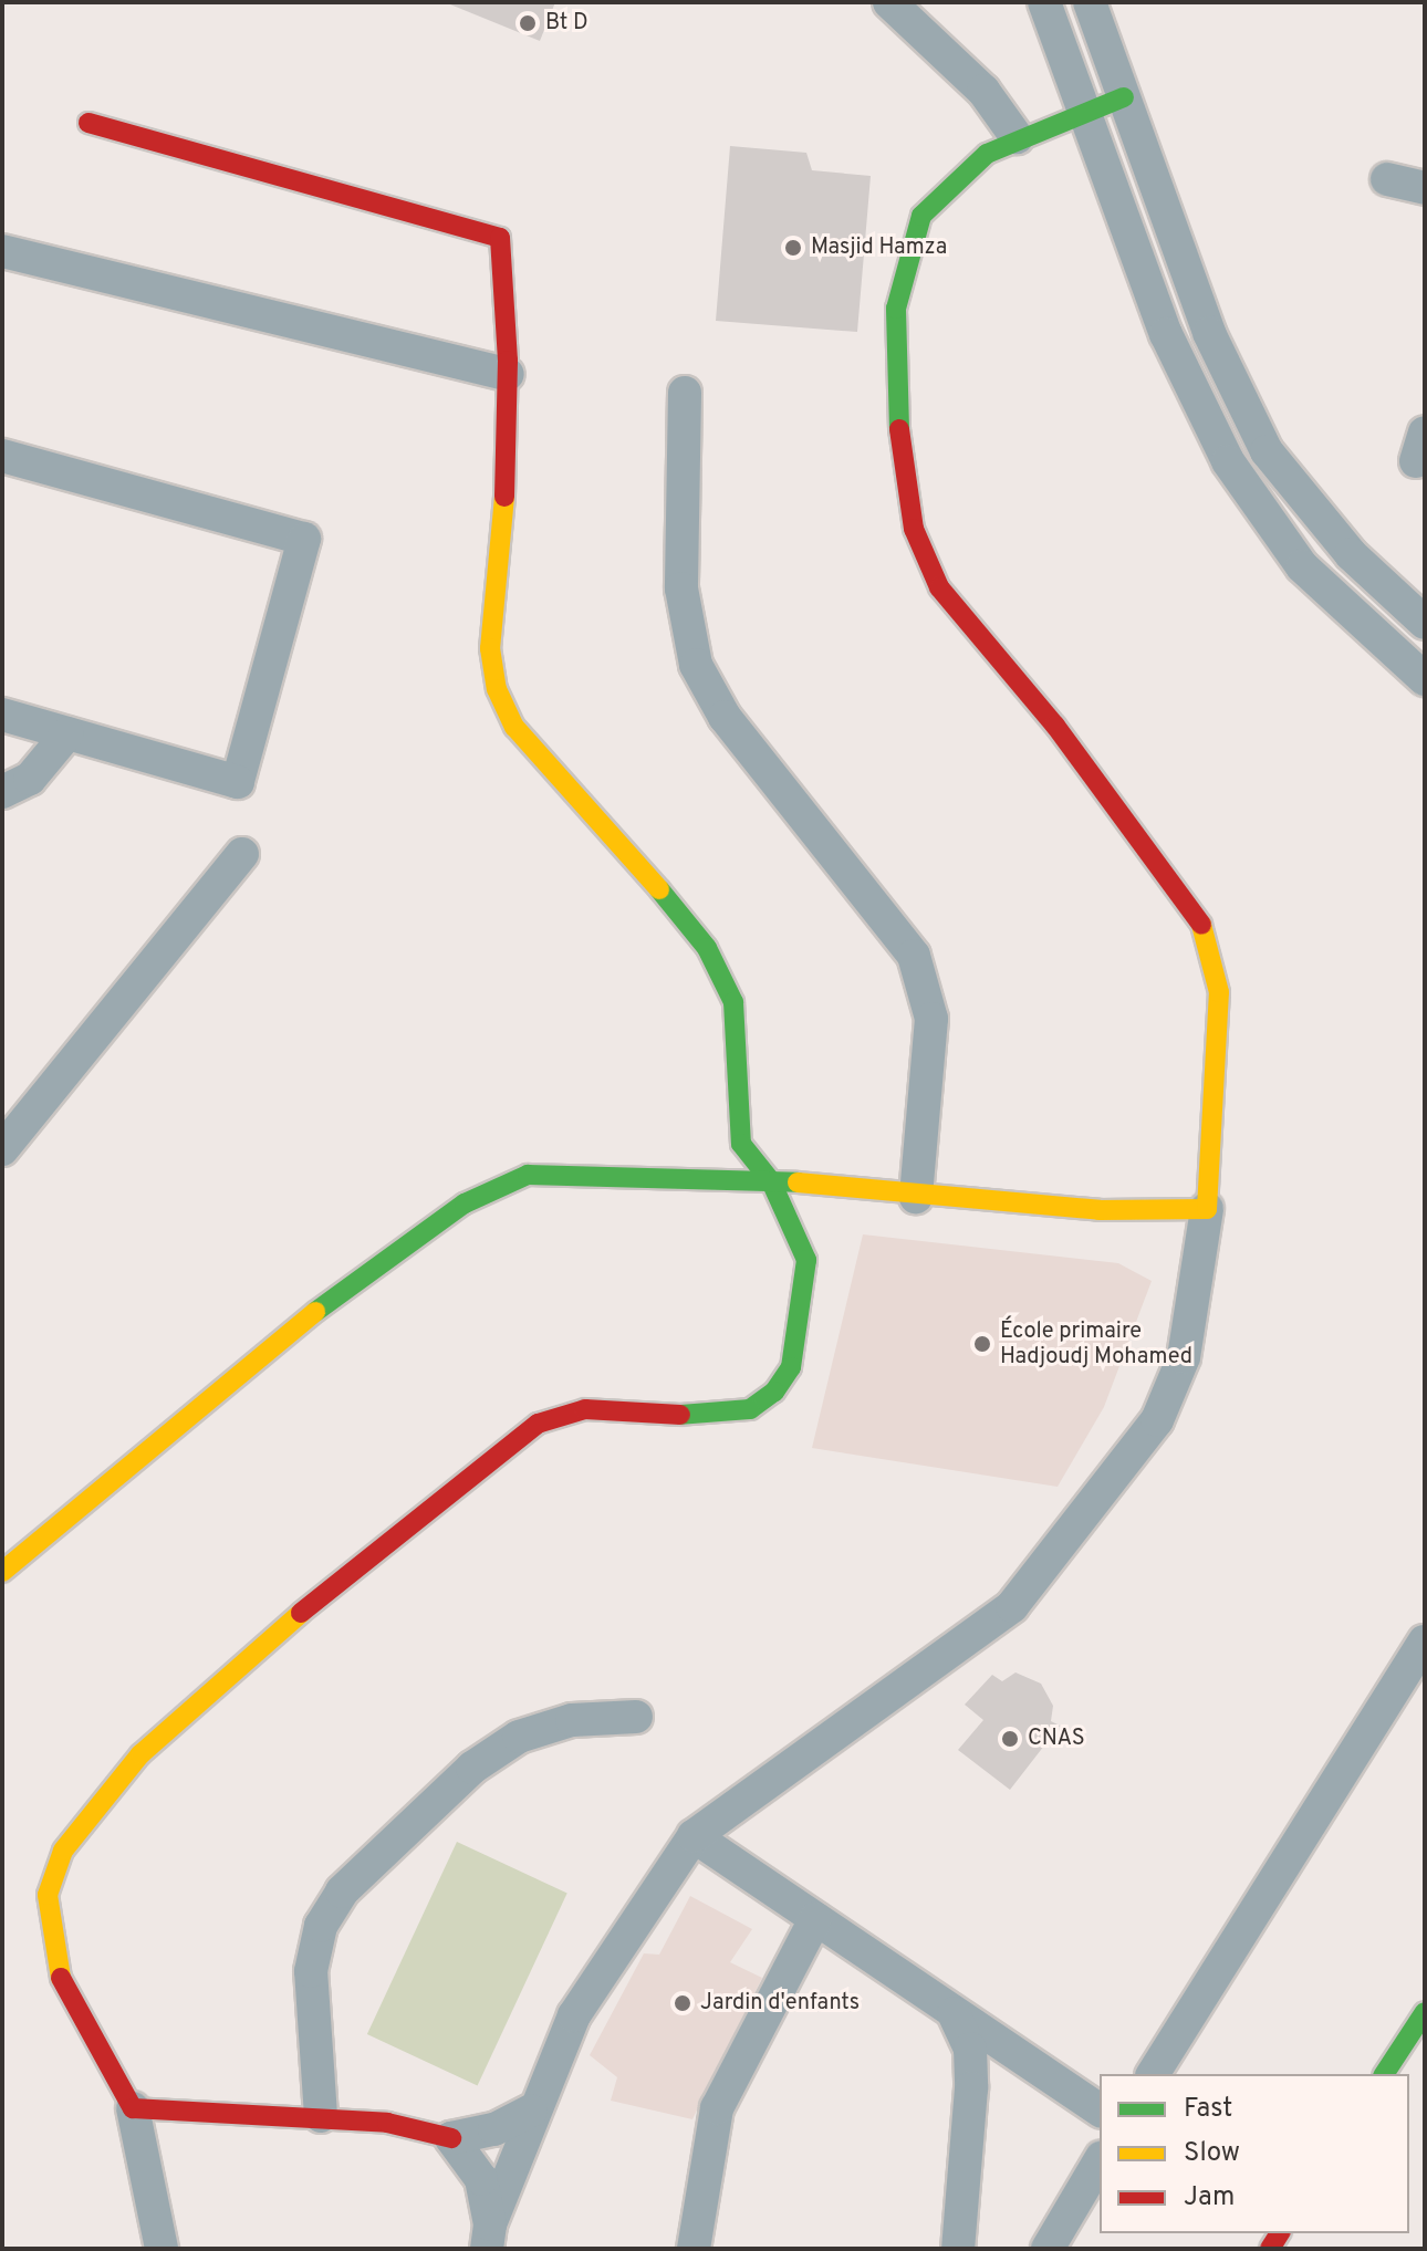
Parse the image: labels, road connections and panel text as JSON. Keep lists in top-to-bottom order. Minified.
{"places":["Bt D","Masjid Hamza","École primaire Hadjoudj Mohamed","CNAS","Jardin d'enfants"],"legend":["Fast","Slow","Jam"]}
